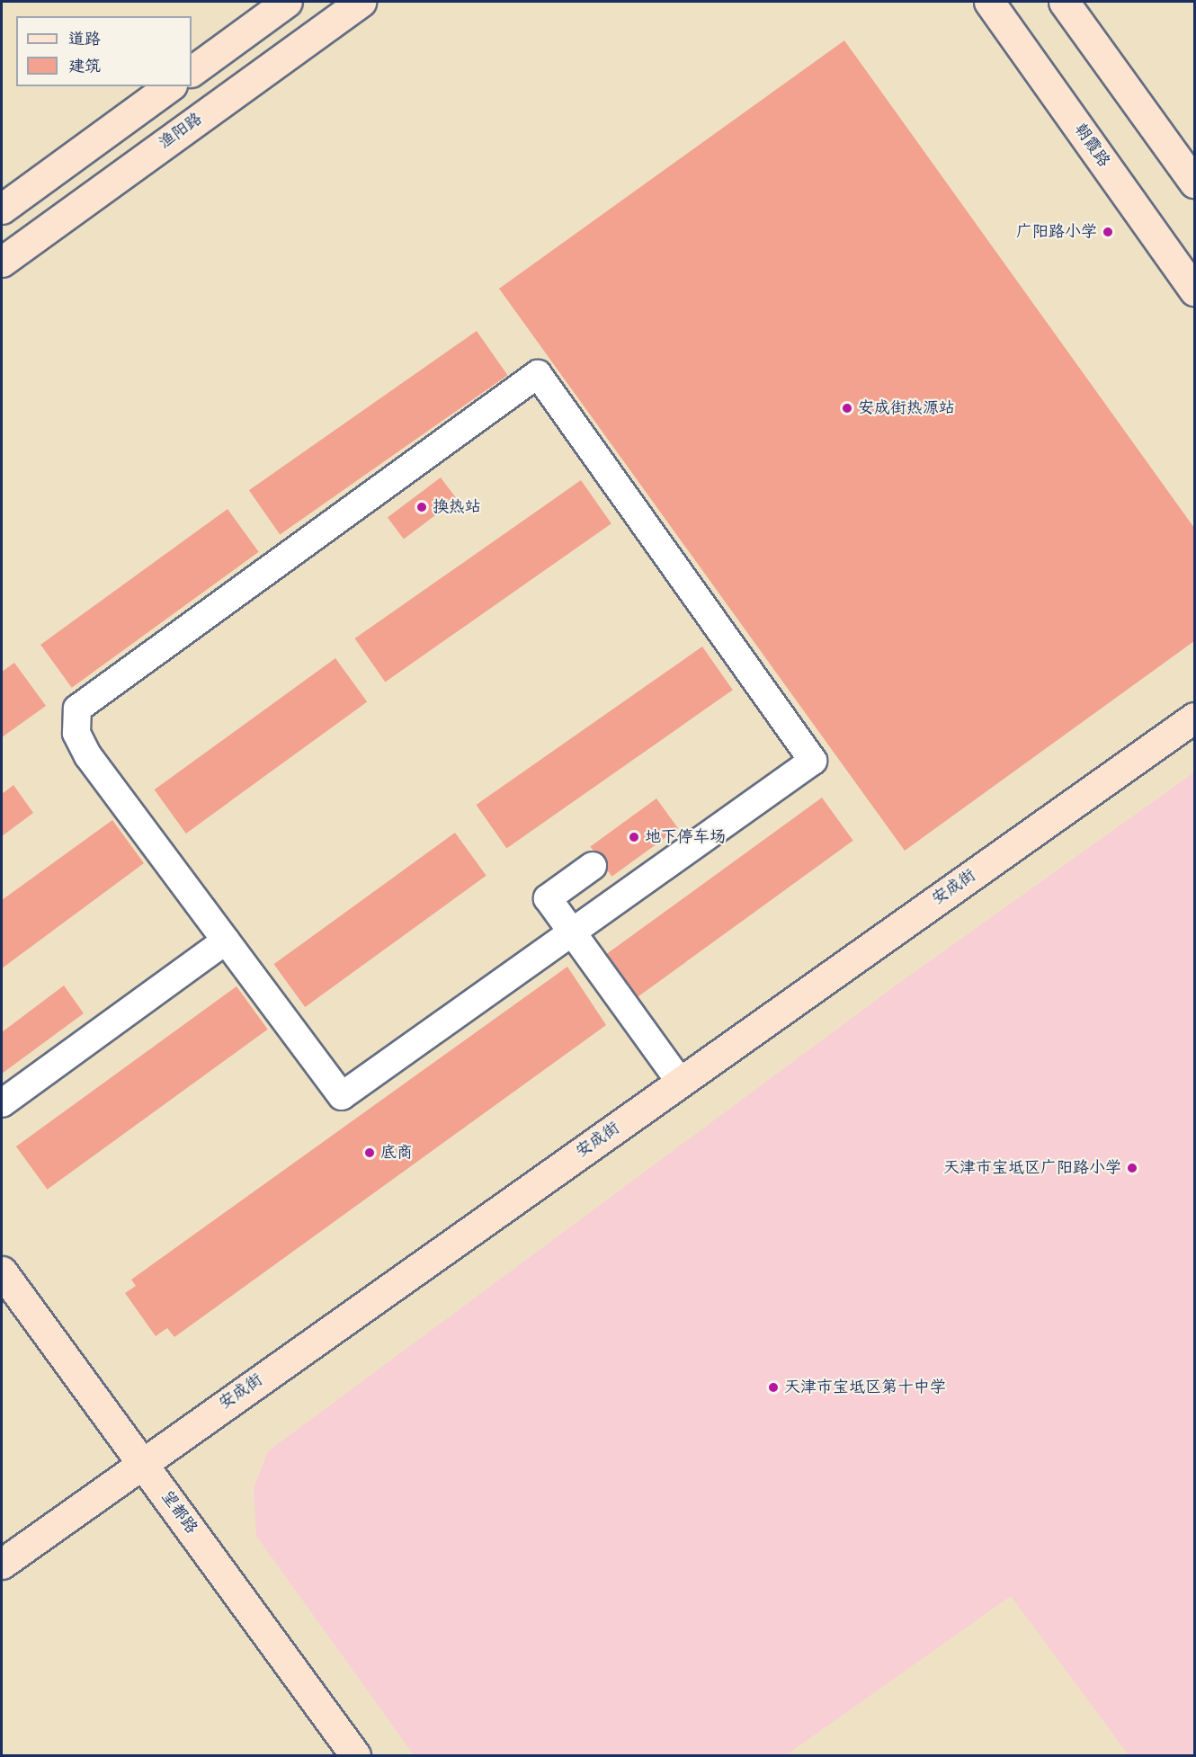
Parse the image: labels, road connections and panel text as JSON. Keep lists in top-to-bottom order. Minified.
{"streets":{"street":["渔阳路","朝霞路","安成街","望都路"]},"crossings":[["安成街","望都路"]],"places":["广阳路小学","安成街热源站","换热站","地下停车场","底商","天津市宝坻区广阳路小学","天津市宝坻区第十中学"],"legend":["道路","建筑"]}
